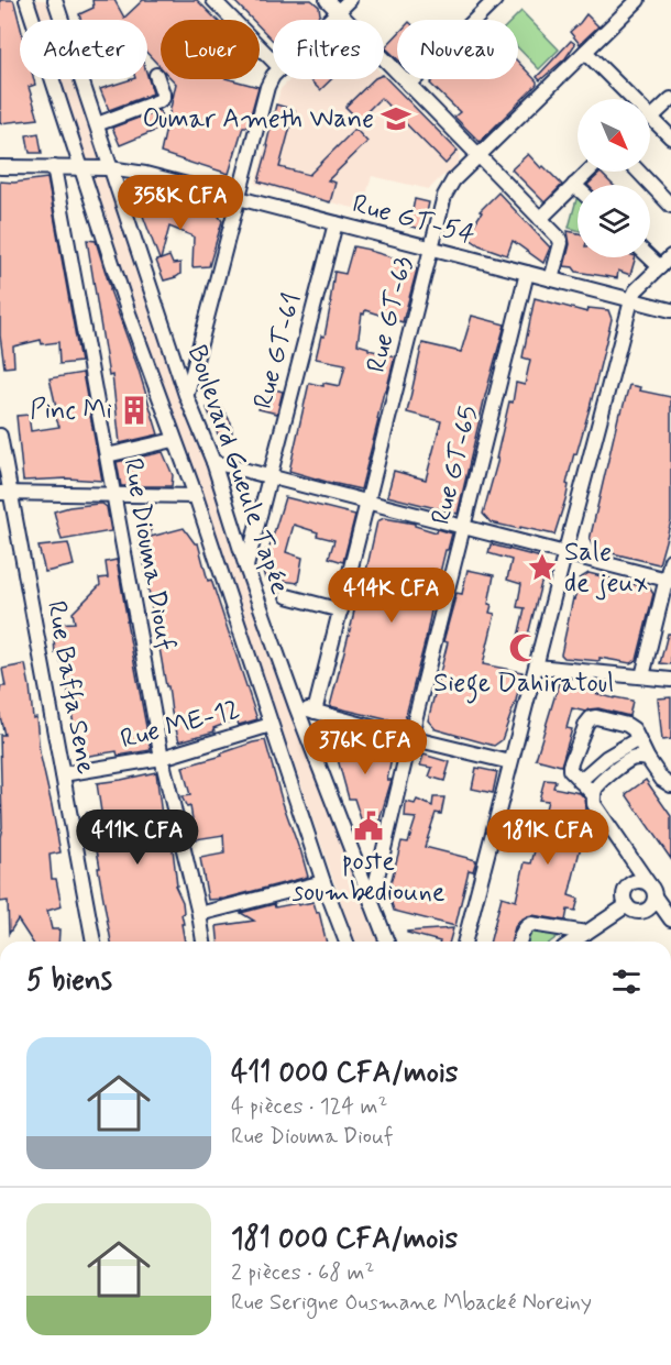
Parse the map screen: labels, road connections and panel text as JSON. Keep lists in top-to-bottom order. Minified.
{"streets":{"street":["Rue GT-54","Rue GT-63","Rue GT-61","Rue GT-65","Boulevard Gueule Tapée","Rue Diouma Diouf","Rue Baffa Sene","Rue ME-12"]},"crossings":[["Rue GT-54","Rue GT-63"],["Rue GT-54","Rue GT-61"],["Rue GT-54","Rue GT-65"],["Rue GT-54","Boulevard Gueule Tapée"],["Rue GT-61","Boulevard Gueule Tapée"],["Rue GT-65","Boulevard Gueule Tapée"],["Boulevard Gueule Tapée","Rue ME-12"],["Rue Diouma Diouf","Rue ME-12"],["Rue Baffa Sene","Rue ME-12"]],"places":{"school or university":["Oumar Ameth Wane"],"building":["Pinc Mi"],"place":["Sale de jeux"],"mosque":["Siege Dahiratoul"],"public building":["poste soumbedioune"]},"north":"bottom right","page":{"chip":["Acheter","Louer","Filtres","Nouveau"],"price":["358K CFA","414K CFA","376K CFA","411K CFA","181K CFA"],"heading":"5 biens","list":[{"name":"411 000 CFA/mois","note":"4 pièces · 124 m² · Rue Diouma Diouf"},{"name":"181 000 CFA/mois","note":"2 pièces · 68 m² · Rue Serigne Ousmane Mbacké Noreiny"}]}}
